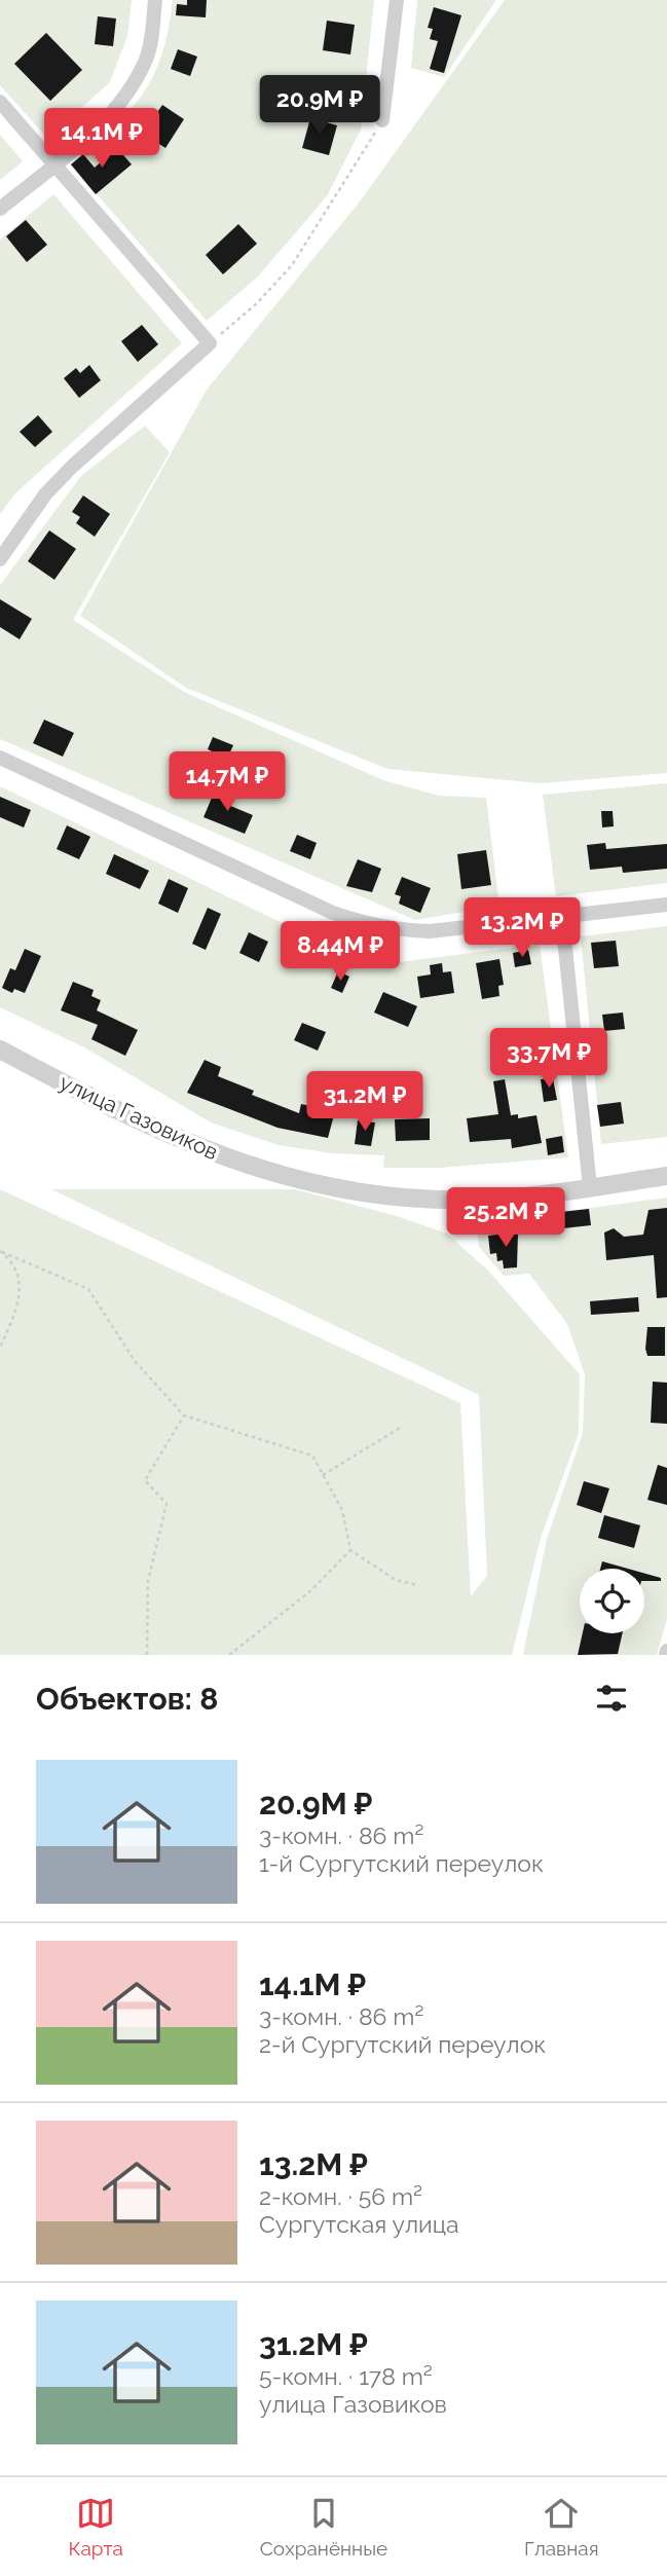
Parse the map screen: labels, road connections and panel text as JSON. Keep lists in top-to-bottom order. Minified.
{"streets":{"street":["улица Газовиков"]},"page":{"price":["20.9M ₽","14.1M ₽","14.7M ₽","13.2M ₽","8.44M ₽","33.7M ₽","31.2M ₽","25.2M ₽"],"heading":"Объектов: 8","list":[{"name":"20.9M ₽","note":"3-комн. · 86 m² · 1-й Сургутский переулок"},{"name":"14.1M ₽","note":"3-комн. · 86 m² · 2-й Сургутский переулок"},{"name":"13.2M ₽","note":"2-комн. · 56 m² · Сургутская улица"},{"name":"31.2M ₽","note":"5-комн. · 178 m² · улица Газовиков"}],"tabs":["Карта","Сохранённые","Главная"]}}
